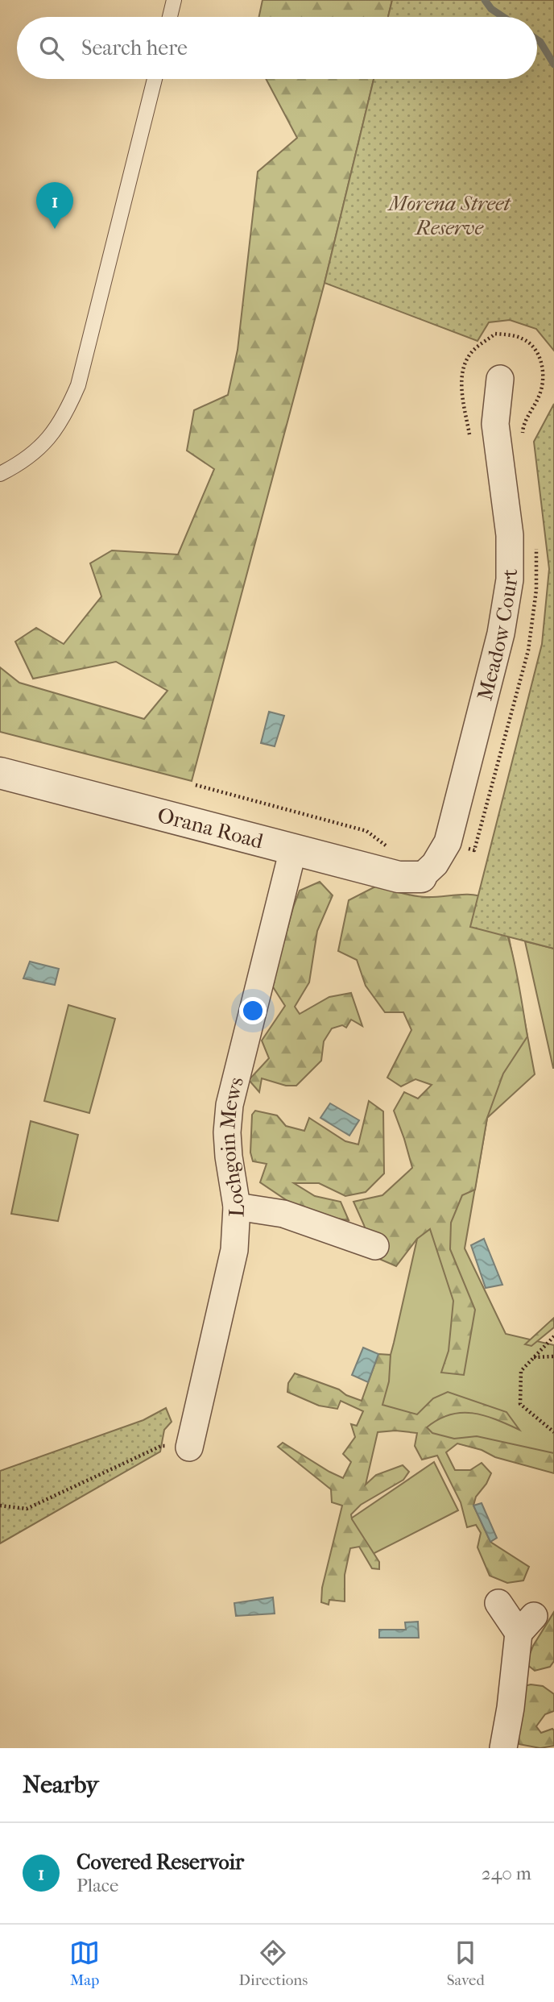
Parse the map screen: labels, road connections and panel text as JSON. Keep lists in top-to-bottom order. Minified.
{"streets":{"street":["Meadow Court","Orana Road","Lochgoin Mews"]},"crossings":[["Meadow Court","Orana Road"],["Orana Road","Lochgoin Mews"]],"parks":["Morena Street Reserve"],"page":{"search":"Search here","pins":"1","heading":"Nearby","list":[{"mark":"1","name":"Covered Reservoir","note":"Place","value":"240 m"}],"nav":["Map","Directions","Saved"]}}
